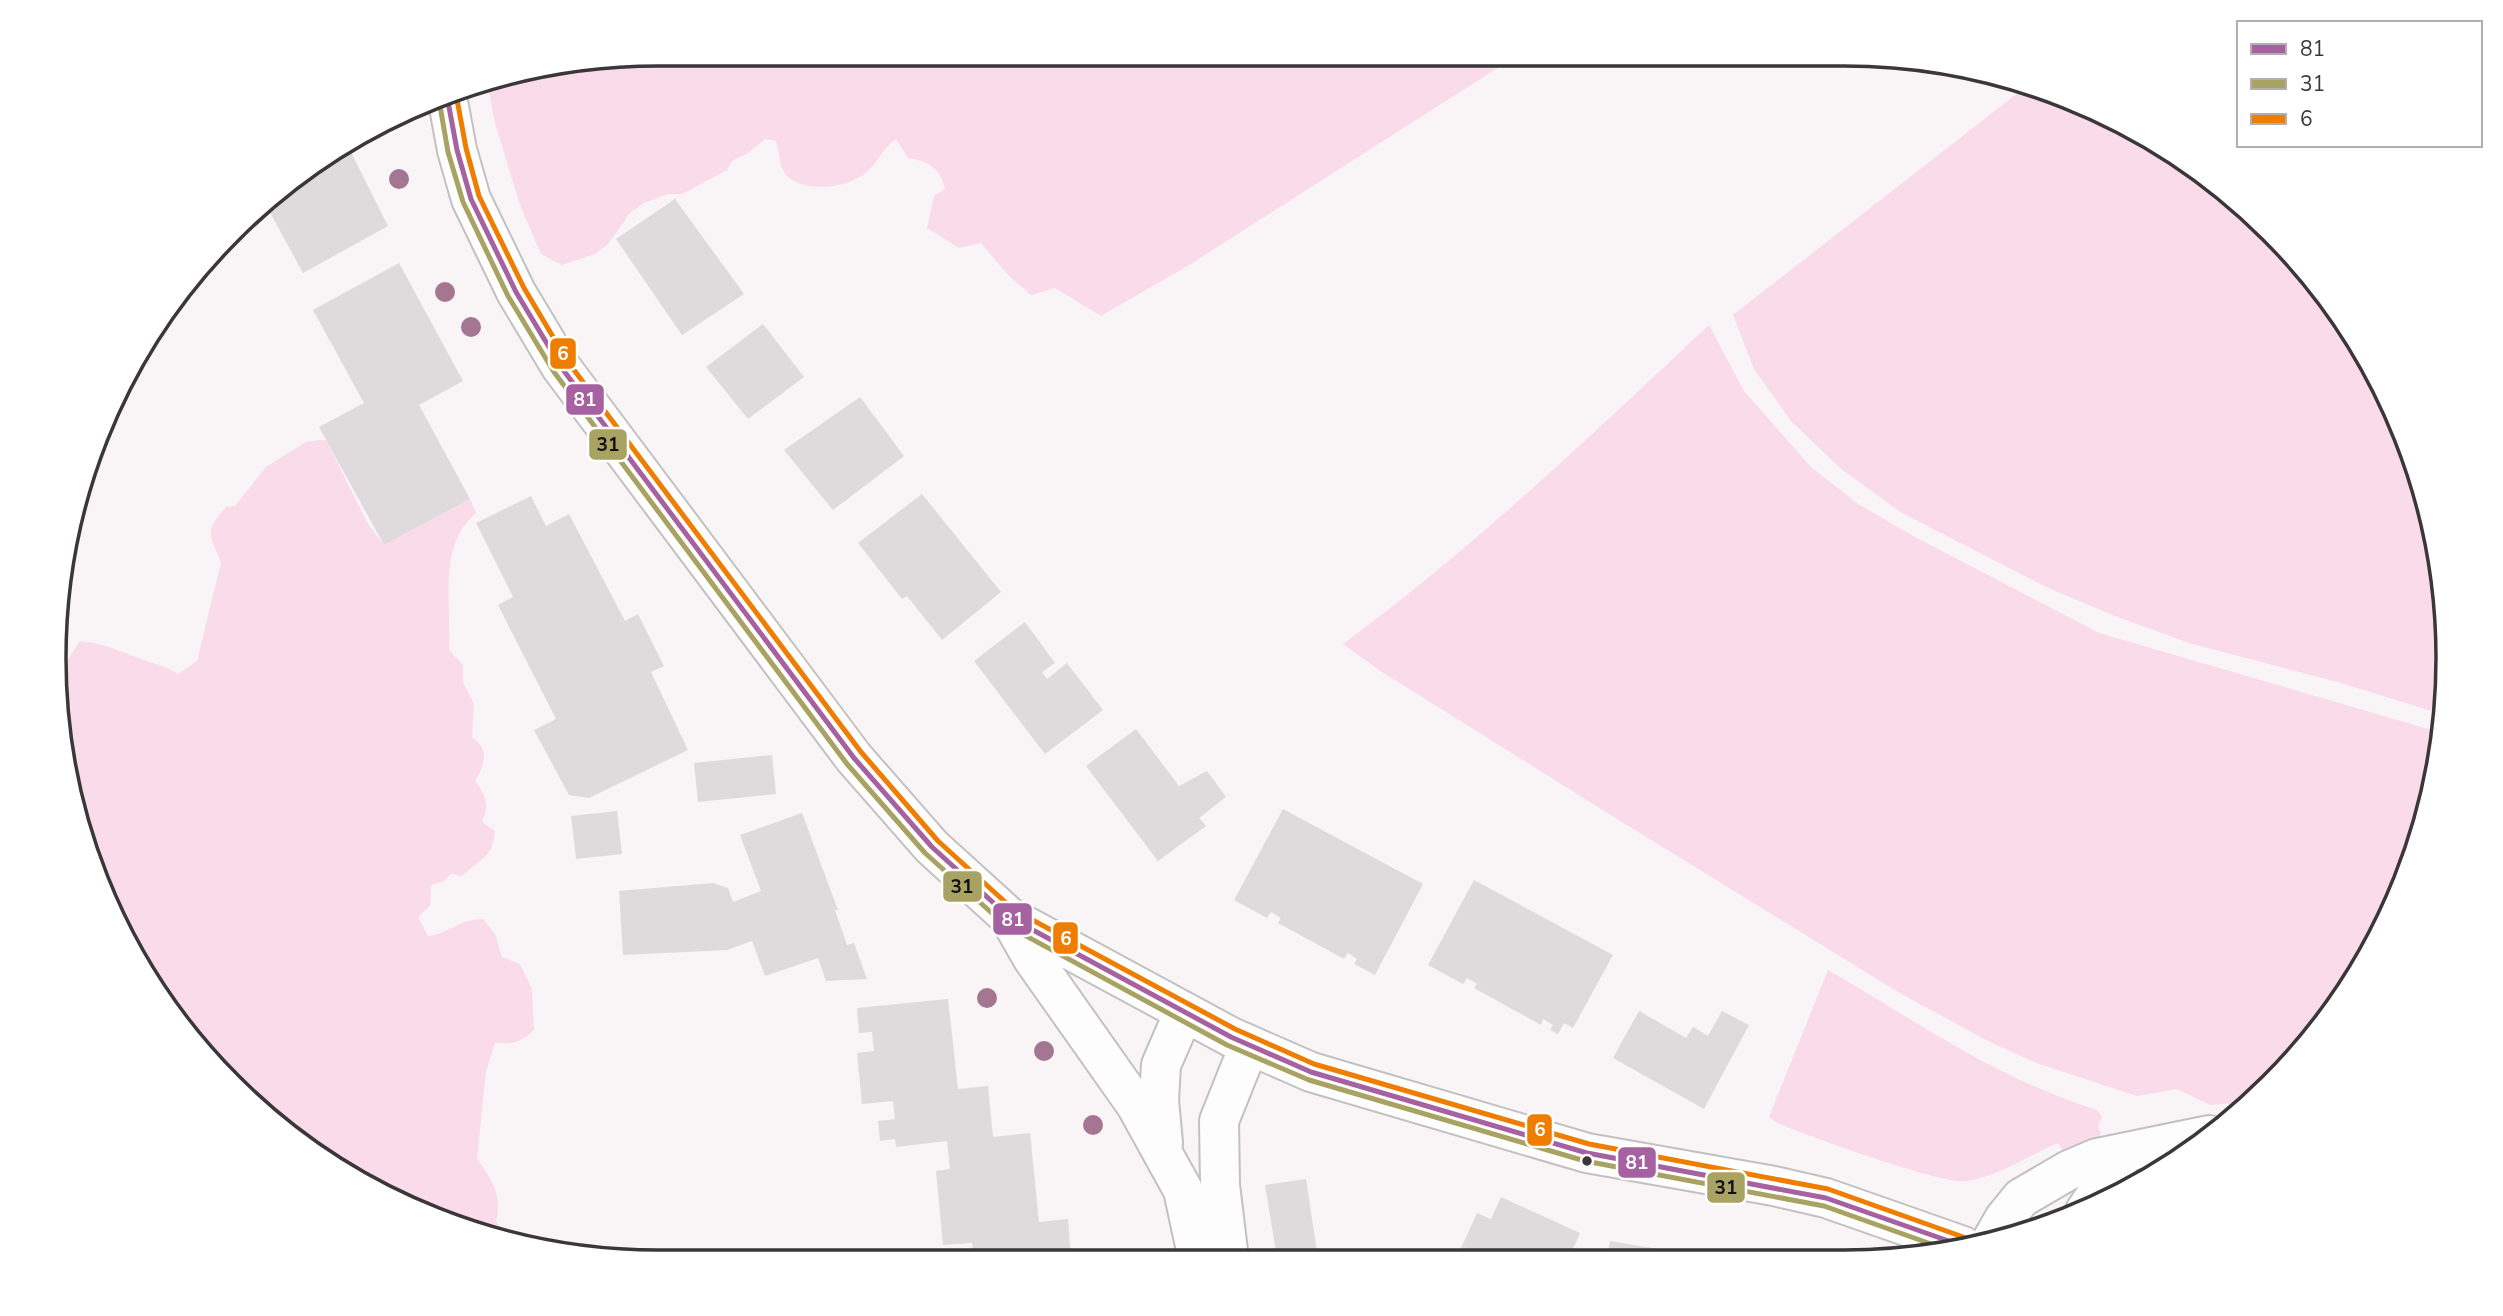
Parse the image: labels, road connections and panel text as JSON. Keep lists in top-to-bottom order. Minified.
{"lines":["transit line 6","transit line 81","transit line 31"],"legend":["81","31","6"]}
